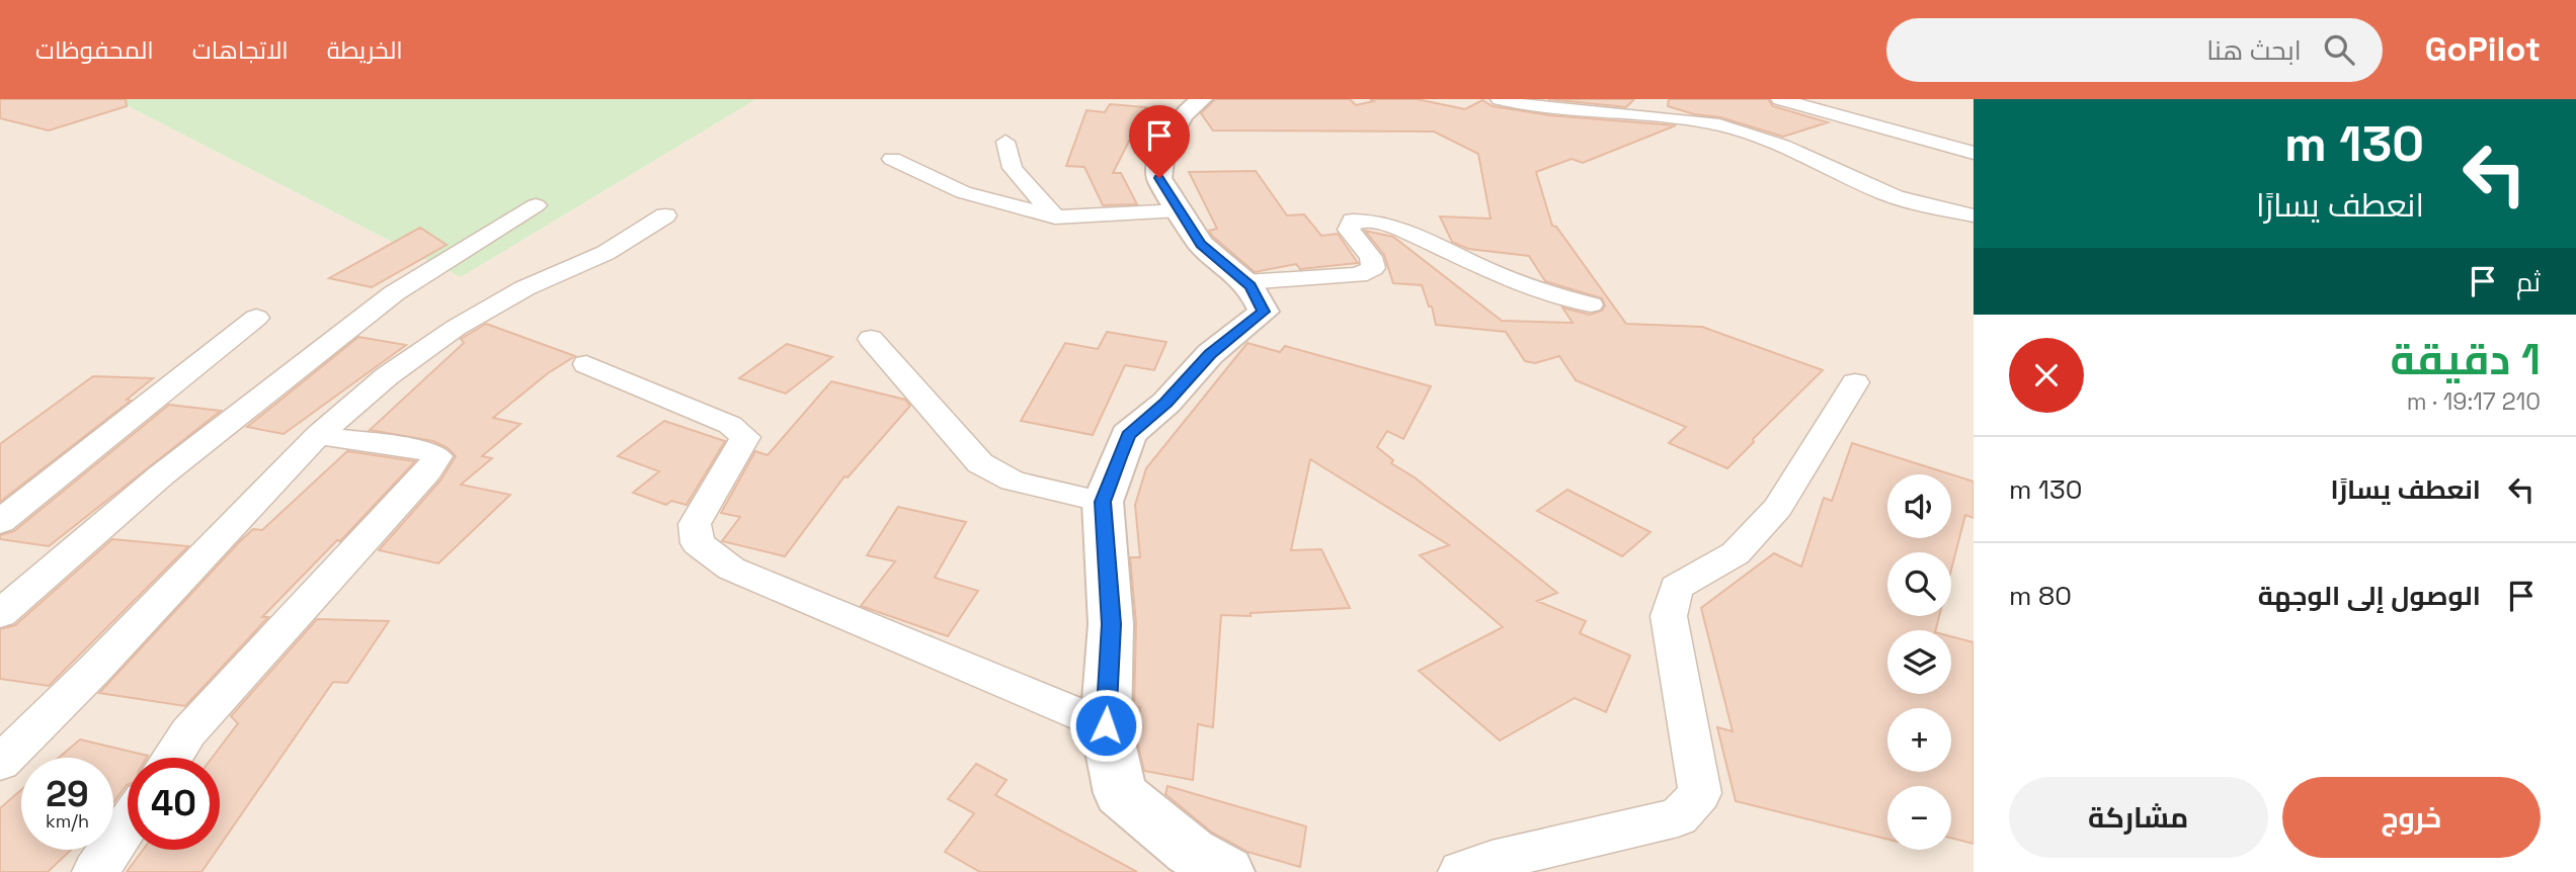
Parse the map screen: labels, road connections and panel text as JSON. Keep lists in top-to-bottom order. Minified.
{"page":{"header":"GoPilot","search":"ابحث هنا","nav":["الخريطة","الاتجاهات","المحفوظات"],"turn":["130 m","انعطف يسارًا"],"then":"ثم","heading":["1 دقيقة","210 m · 19:17"],"list":[{"name":"انعطف يسارًا","value":"130 m"},{"name":"الوصول إلى الوجهة","value":"80 m"}],"map_buttons":["+","−"],"speed":"29 km/h","limit":"40","buttons":["خروج","مشاركة"]}}
